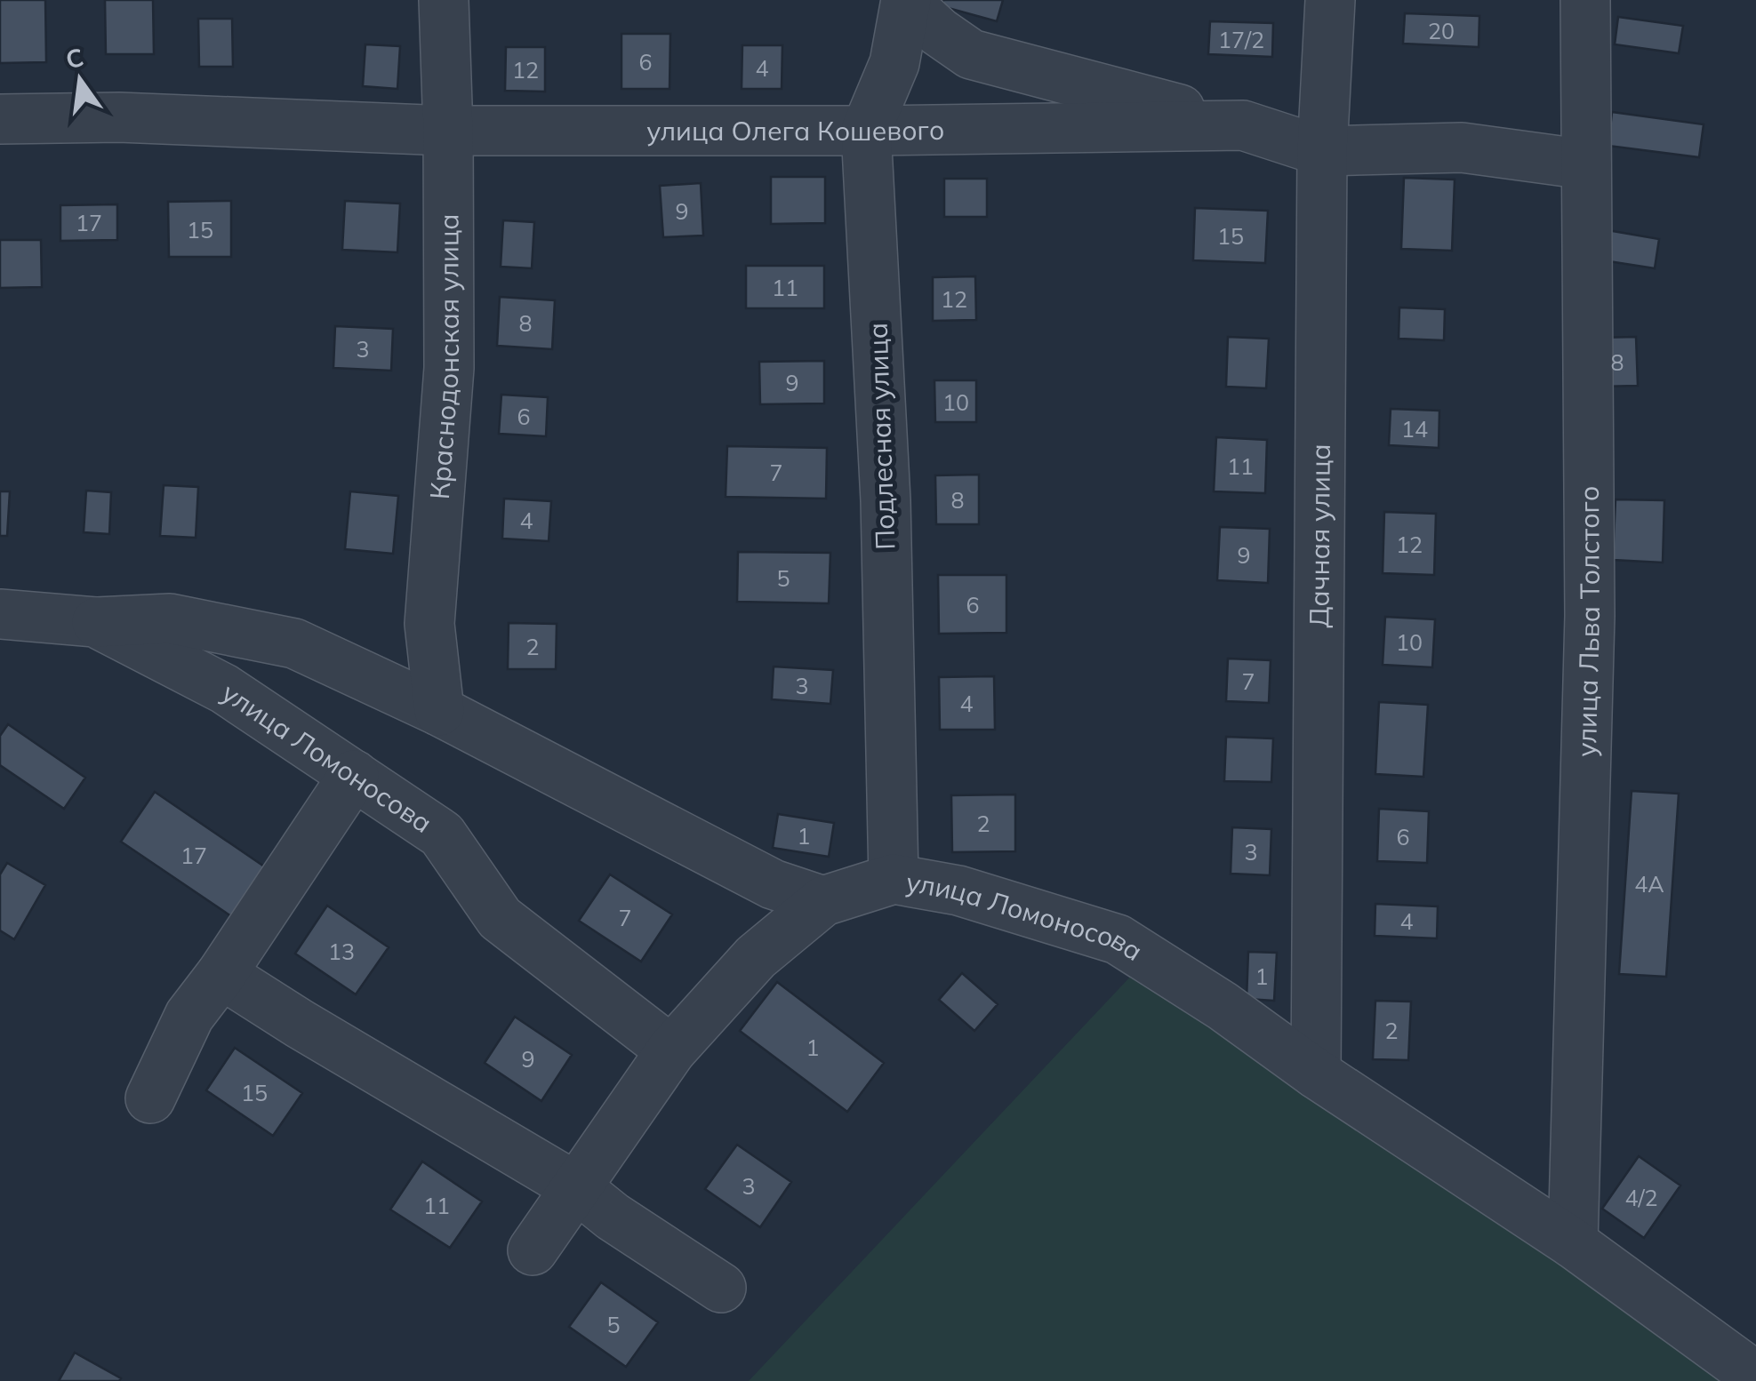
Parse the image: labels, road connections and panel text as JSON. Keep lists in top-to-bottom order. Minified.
{"streets":{"street":["улица Олега Кошевого","Краснодонская улица","Подлесная улица","Дачная улица","улица Льва Толстого","улица Ломоносова"]},"crossings":[["улица Олега Кошевого","Краснодонская улица"],["улица Олега Кошевого","Подлесная улица"],["улица Олега Кошевого","Дачная улица"],["улица Олега Кошевого","улица Льва Толстого"],["Подлесная улица","улица Ломоносова"],["Дачная улица","улица Ломоносова"],["улица Льва Толстого","улица Ломоносова"]],"house_numbers":["20","17/2","6","4","12","9","17","15","15","11","12","8","3","8","9","10","6","14","11","7","8","4","12","9","5","6","10","2","7","3","4","2","1","6","3","17","4А","7","4","13","1","2","1","9","15","3","4/2","11","5"],"north":"top"}
